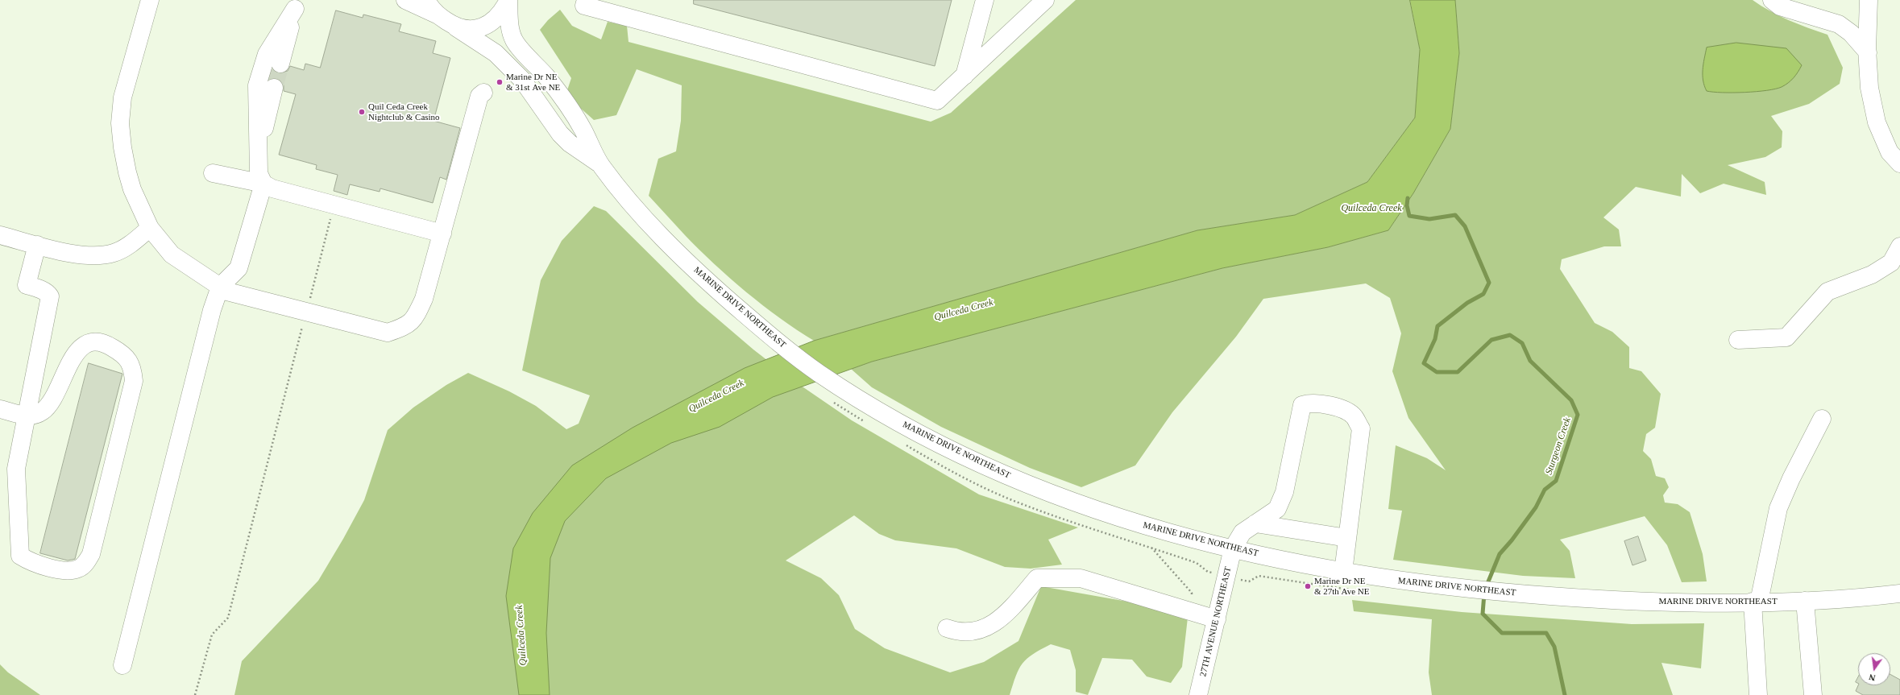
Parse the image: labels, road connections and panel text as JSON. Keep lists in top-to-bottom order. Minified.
{"streets":{"main road":["MARINE DRIVE NORTHEAST","27TH AVENUE NORTHEAST"]},"crossings":[["MARINE DRIVE NORTHEAST","27TH AVENUE NORTHEAST"]],"water":["Quilceda Creek","Sturgeon Creek"],"places":["Marine Dr NE & 31st Ave NE","Quil Ceda Creek Nightclub & Casino","Marine Dr NE & 27th Ave NE"],"north":"bottom"}
